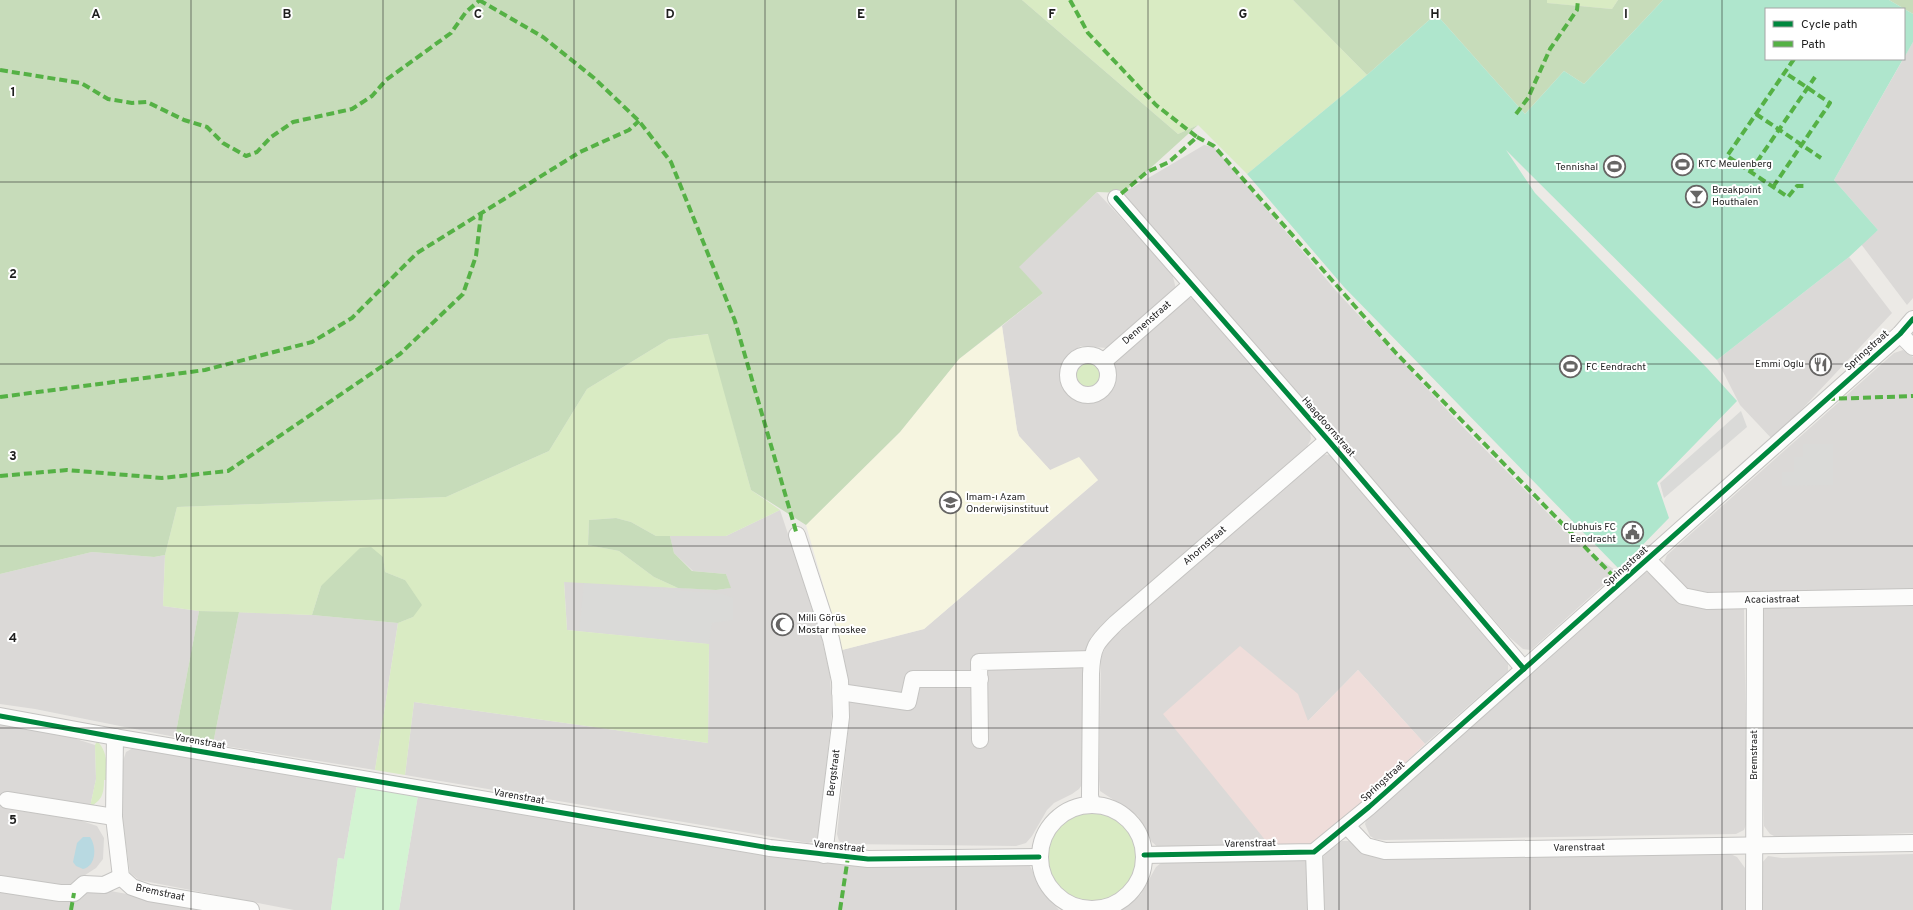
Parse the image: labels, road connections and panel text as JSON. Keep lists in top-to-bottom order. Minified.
{"streets":{"street":["Dennenstraat","Springstraat","Haagdoornstraat","Ahornstraat","Acaciastraat","Varenstraat","Bremstraat","Bergstraat"]},"crossings":[["Dennenstraat","Haagdoornstraat"],["Springstraat","Haagdoornstraat"],["Springstraat","Acaciastraat"],["Springstraat","Varenstraat"],["Haagdoornstraat","Ahornstraat"],["Ahornstraat","Varenstraat"],["Acaciastraat","Bremstraat"],["Varenstraat","Bremstraat"],["Varenstraat","Bergstraat"]],"places":{"sports":["KTC Meulenberg","Tennishal","FC Eendracht"],"bar":["Breakpoint Houthalen"],"restaurant":["Emmi Oglu"],"school or university":["Imam-ı Azam Onderwijsinstituut"],"public building":["Clubhuis FC Eendracht"],"mosque":["Milli Görüs Mostar moskee"]},"legend":["Cycle path","Path"],"grid":{"columns":["A","B","C","D","E","F","G","H","I"],"rows":["1","2","3","4","5"]}}
